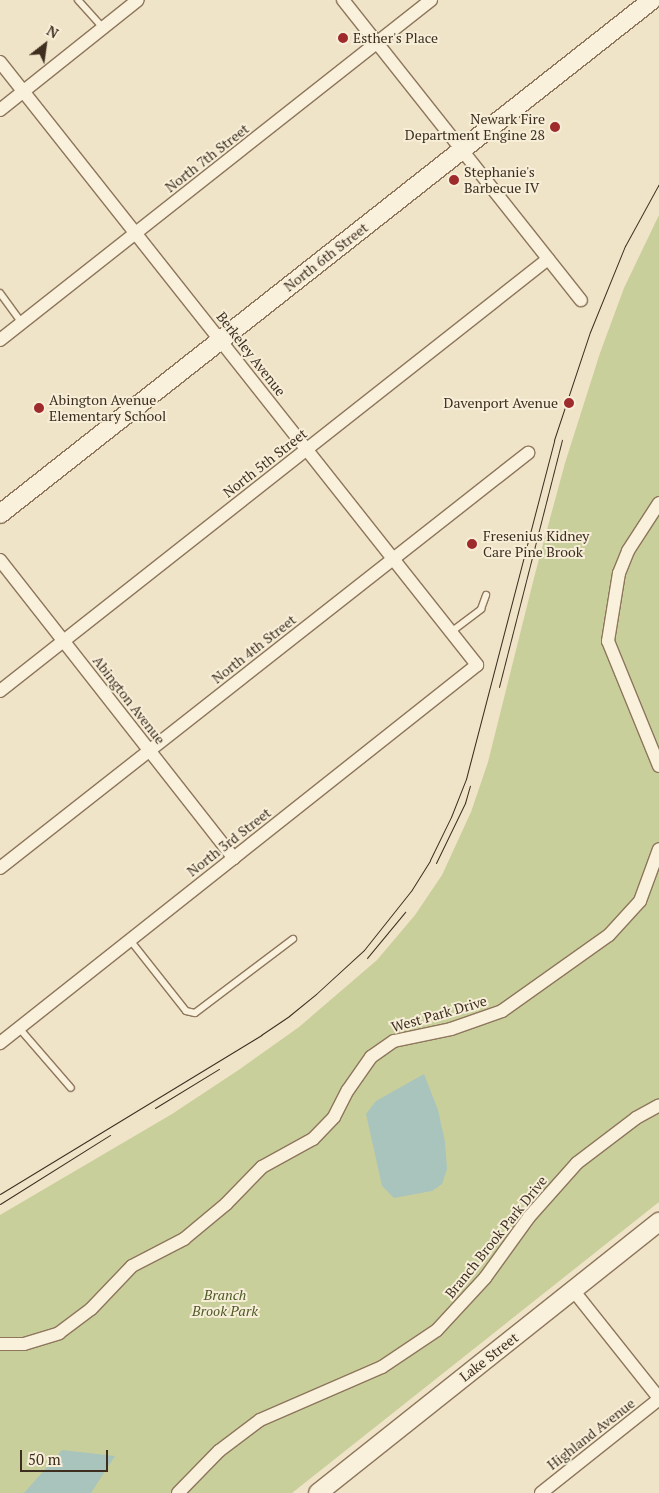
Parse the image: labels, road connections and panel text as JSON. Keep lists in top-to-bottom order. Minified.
{"streets":{"street":["North 7th Street","North 6th Street","Berkeley Avenue","North 5th Street","North 4th Street","Abington Avenue","North 3rd Street","West Park Drive","Branch Brook Park Drive","Lake Street","Highland Avenue"]},"crossings":[["North 7th Street","Berkeley Avenue"],["North 6th Street","Berkeley Avenue"],["Berkeley Avenue","North 5th Street"],["Berkeley Avenue","North 4th Street"],["Berkeley Avenue","North 3rd Street"],["North 5th Street","Abington Avenue"],["North 4th Street","Abington Avenue"],["Abington Avenue","North 3rd Street"]],"parks":["Branch Brook Park"],"places":["Esther's Place","Newark Fire Department Engine 28","Stephanie's Barbecue IV","Davenport Avenue","Abington Avenue Elementary School","Fresenius Kidney Care Pine Brook"],"scale_bar":"50 m","north":"top right"}
